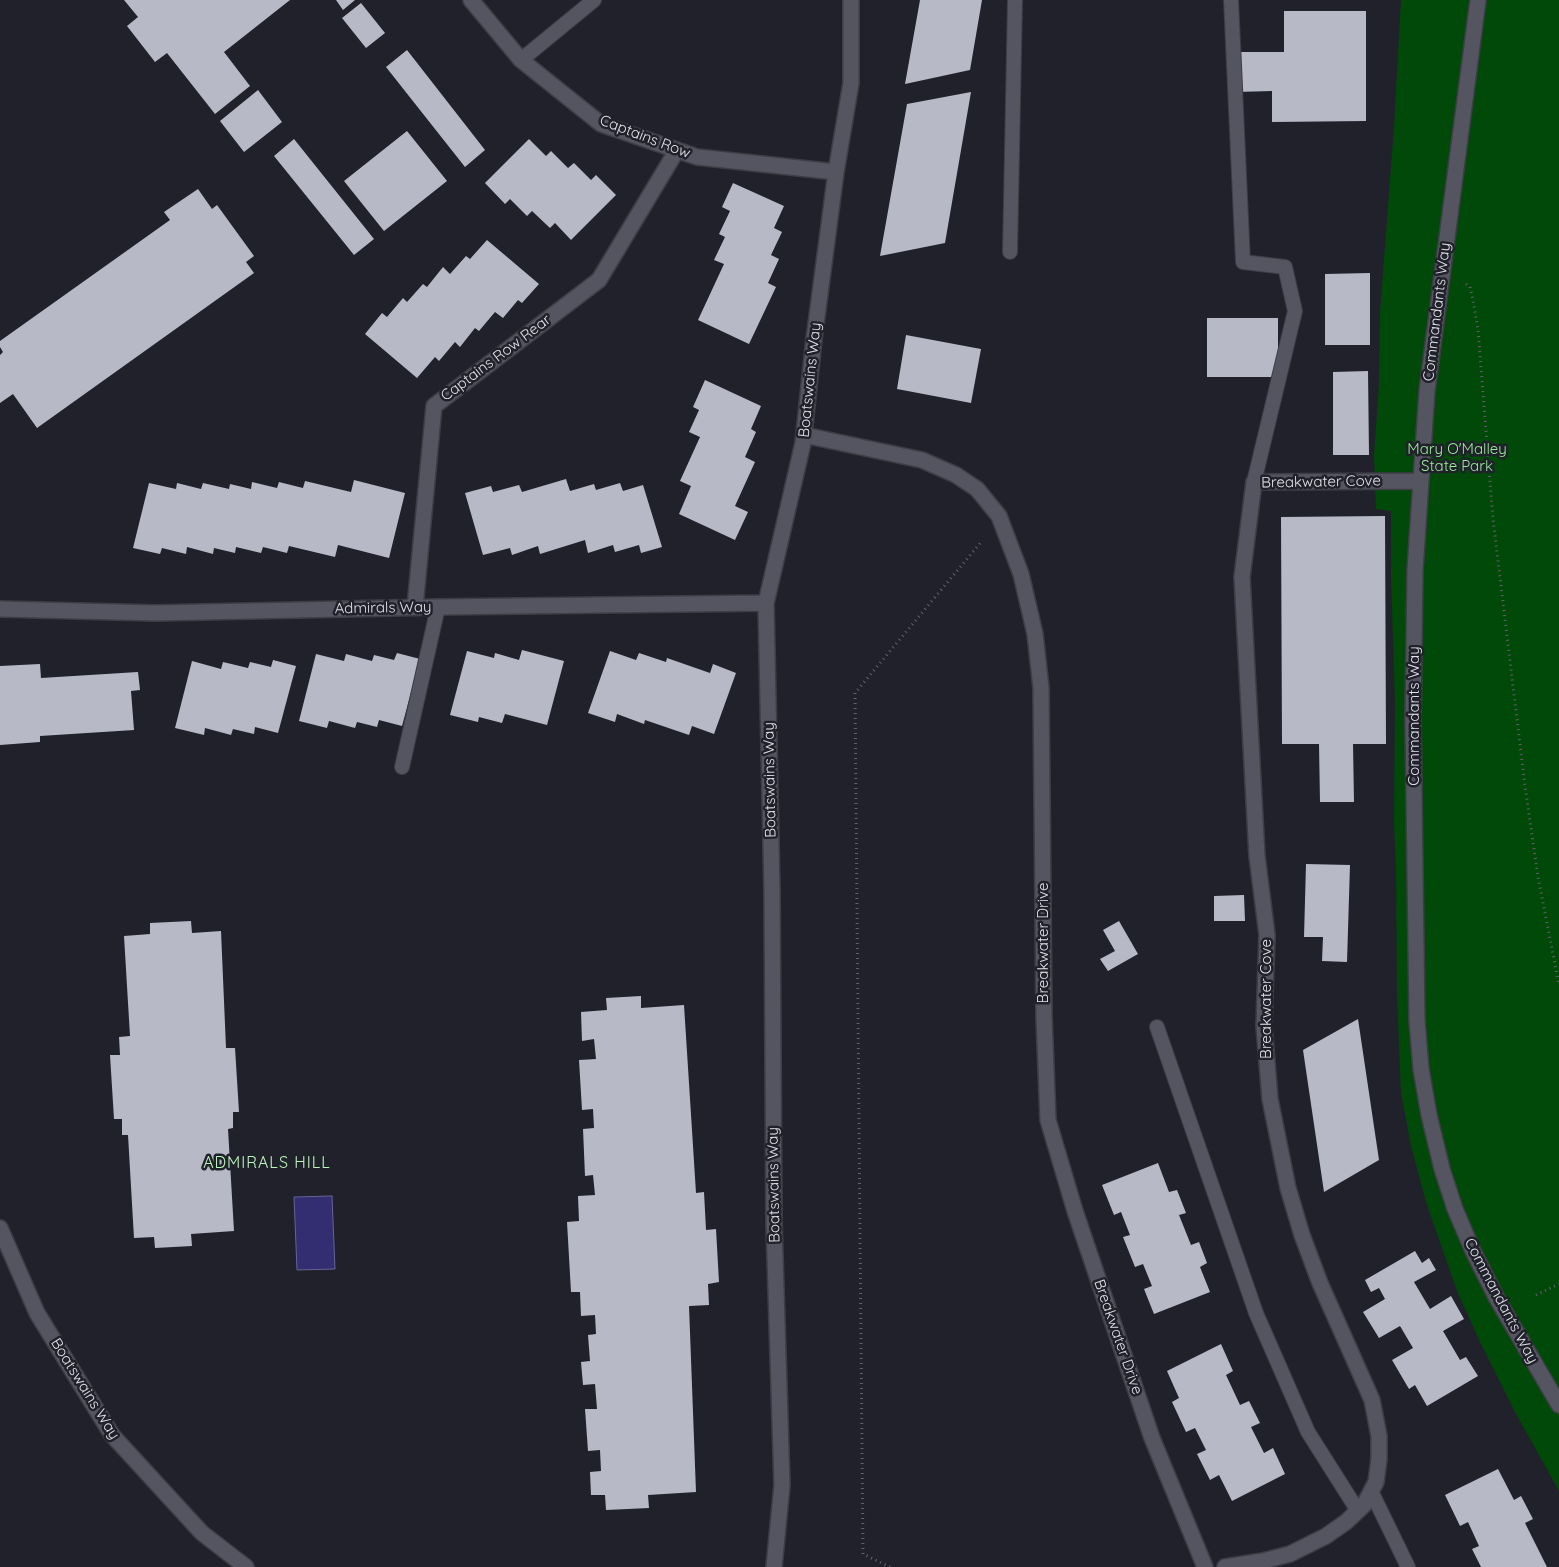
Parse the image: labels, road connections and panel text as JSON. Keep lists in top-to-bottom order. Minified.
{"streets":{"street":["Captains Row","Commandants Way","Captains Row Rear","Boatswains Way","Breakwater Cove","Admirals Way","Breakwater Drive"]},"crossings":[["Captains Row","Captains Row Rear"],["Captains Row","Boatswains Way"],["Commandants Way","Breakwater Cove"],["Captains Row Rear","Admirals Way"],["Boatswains Way","Admirals Way"],["Boatswains Way","Breakwater Drive"]],"districts":["ADMIRALS HILL"],"parks":["Mary O'Malley State Park"]}
